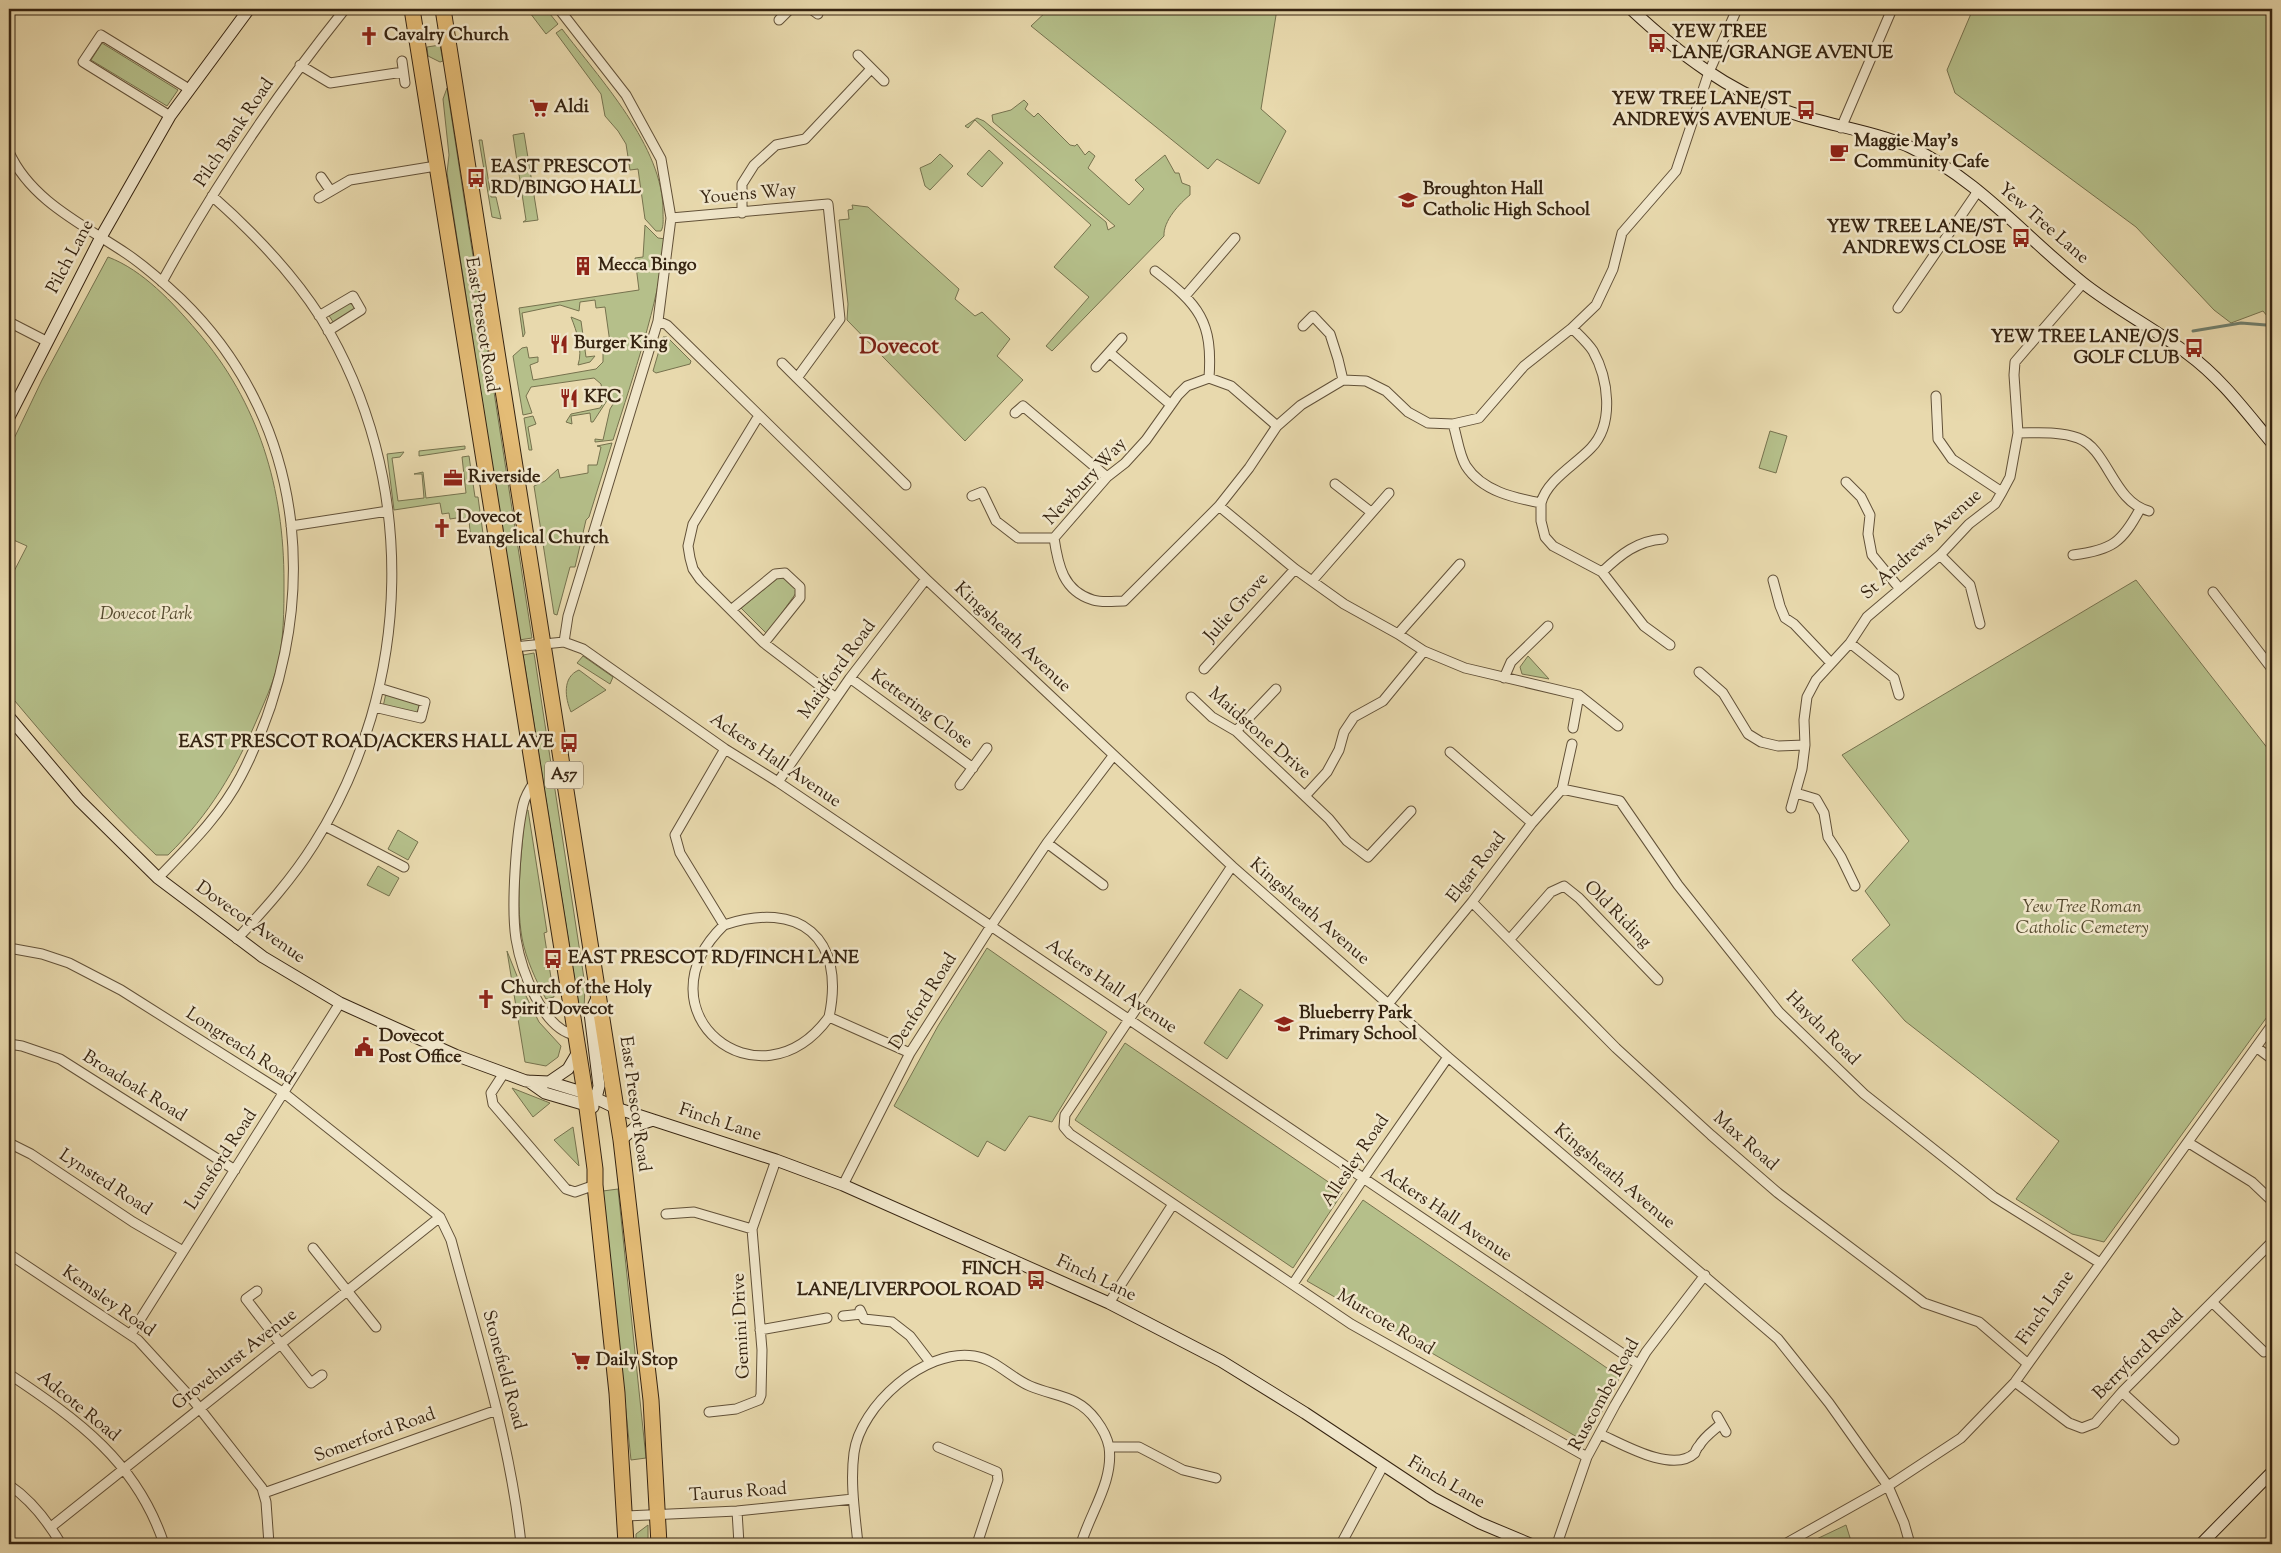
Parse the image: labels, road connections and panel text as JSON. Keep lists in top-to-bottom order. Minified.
{"streets":{"highway":["East Prescot Road","A57"],"street":["Pilch Bank Road","Youens Way","Yew Tree Lane","Pilch Lane","Newbury Way","St Andrews Avenue","Julie Grove","Kingsheath Avenue","Maidford Road","Kettering Close","Maidstone Drive","Ackers Hall Avenue","Elgar Road","Old Riding","Dovecot Avenue","Denford Road","Haydn Road","Longreach Road","Broadoak Road","Finch Lane","Max Road","Lunsford Road","Allesley Road","Lynsted Road","Kemsley Road","Murcote Road","Gemini Drive","Berryford Road","Grovehurst Avenue","Stonefield Road","Ruscombe Road","Adcote Road","Somerford Road","Taurus Road"]},"crossings":[["Yew Tree Lane","St Andrews Avenue"],["East Prescot Road","Dovecot Avenue"],["East Prescot Road","Finch Lane"],["East Prescot Road","Taurus Road"],["Kingsheath Avenue","Maidford Road"],["Kingsheath Avenue","Elgar Road"],["Kingsheath Avenue","Denford Road"],["Kingsheath Avenue","Finch Lane"],["Kingsheath Avenue","Allesley Road"],["Kingsheath Avenue","Ruscombe Road"],["Maidford Road","Kettering Close"],["Maidford Road","Ackers Hall Avenue"],["Ackers Hall Avenue","Denford Road"],["Ackers Hall Avenue","Allesley Road"],["Ackers Hall Avenue","Murcote Road"],["Ackers Hall Avenue","Ruscombe Road"],["Elgar Road","Haydn Road"],["Elgar Road","Max Road"],["Old Riding","Max Road"],["Dovecot Avenue","Finch Lane"],["Dovecot Avenue","Lunsford Road"],["Denford Road","Finch Lane"],["Haydn Road","Finch Lane"],["Longreach Road","Lunsford Road"],["Longreach Road","Grovehurst Avenue"],["Longreach Road","Stonefield Road"],["Broadoak Road","Lunsford Road"],["Finch Lane","Max Road"],["Finch Lane","Gemini Drive"],["Finch Lane","Berryford Road"],["Lunsford Road","Lynsted Road"],["Lunsford Road","Kemsley Road"],["Allesley Road","Murcote Road"],["Kemsley Road","Grovehurst Avenue"],["Kemsley Road","Somerford Road"],["Murcote Road","Ruscombe Road"],["Grovehurst Avenue","Stonefield Road"],["Grovehurst Avenue","Adcote Road"],["Stonefield Road","Somerford Road"]],"districts":["Dovecot"],"parks":["Dovecot Park","Yew Tree Roman Catholic Cemetery"],"places":{"church":["Cavalry Church","Dovecot Evangelical Church","Church of the Holy Spirit Dovecot"],"bus stop":["YEW TREE LANE/GRANGE AVENUE","YEW TREE LANE/ST ANDREWS AVENUE","EAST PRESCOT RD/BINGO HALL","YEW TREE LANE/ST ANDREWS CLOSE","YEW TREE LANE/O/S GOLF CLUB","EAST PRESCOT ROAD/ACKERS HALL AVE","EAST PRESCOT RD/FINCH LANE","FINCH LANE/LIVERPOOL ROAD"],"supermarket":["Aldi","Daily Stop"],"cafe":["Maggie May's Community Cafe"],"school or university":["Broughton Hall Catholic High School","Blueberry Park Primary School"],"building":["Mecca Bingo"],"restaurant":["Burger King","KFC"],"office":["Riverside"],"public building":["Dovecot Post Office"]}}
